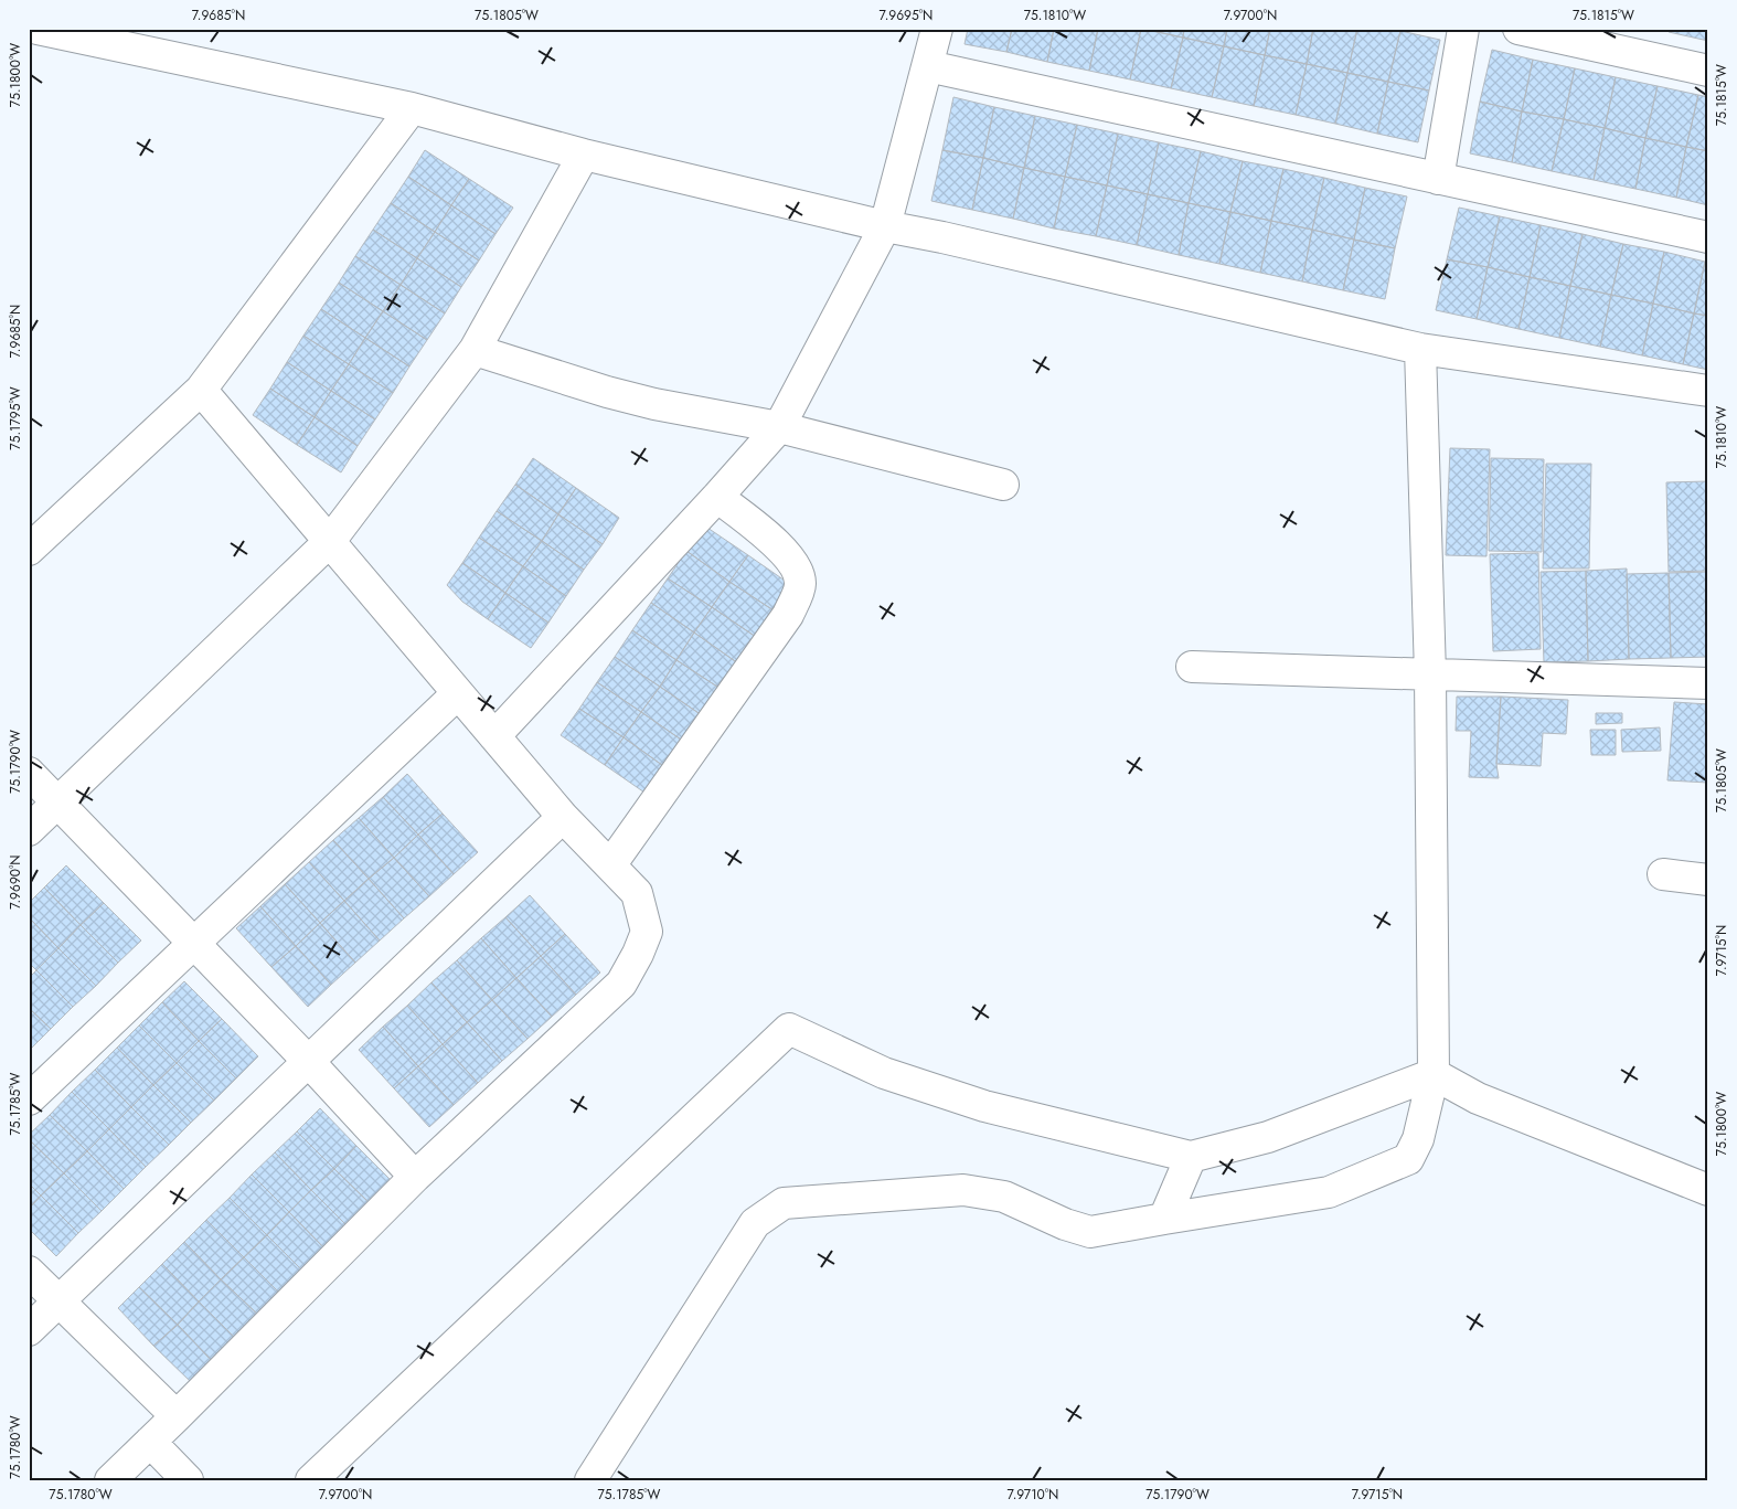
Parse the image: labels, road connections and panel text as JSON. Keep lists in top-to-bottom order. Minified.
{"coordinates":["7.9685°N","75.1805°W","7.9695°N","75.1810°W","7.9700°N","75.1815°W","75.1800°W","75.1795°W","75.1790°W","7.9690°N","7.9715°N","75.1785°W","75.1780°W","7.9710°N"]}
